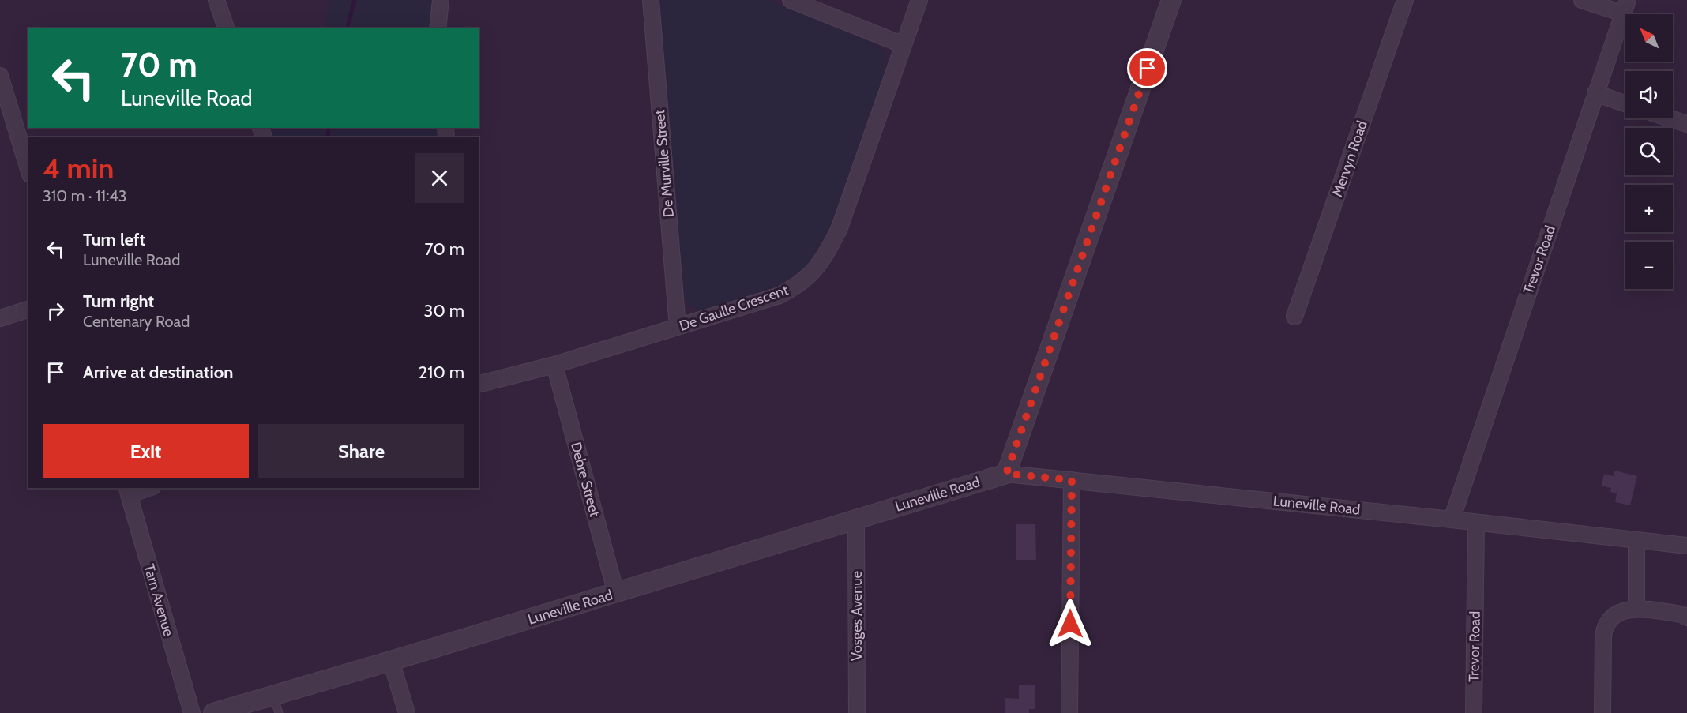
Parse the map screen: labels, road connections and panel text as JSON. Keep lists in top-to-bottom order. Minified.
{"streets":{"street":["Mervyn Road","De Murville Street","Trevor Road","De Gaulle Crescent","Debre Street","Luneville Road","Tarn Avenue","Vosges Avenue"]},"crossings":[["De Murville Street","De Gaulle Crescent"],["Trevor Road","Luneville Road"],["De Gaulle Crescent","Debre Street"],["Debre Street","Luneville Road"],["Luneville Road","Vosges Avenue"]],"north":"top left","page":{"map_buttons":["+","−"],"turn":["70 m","Luneville Road"],"heading":["4 min","310 m · 11:43"],"list":[{"name":"Turn left","note":"Luneville Road","value":"70 m"},{"name":"Turn right","note":"Centenary Road","value":"30 m"},{"name":"Arrive at destination","value":"210 m"}],"buttons":["Exit","Share"]}}
